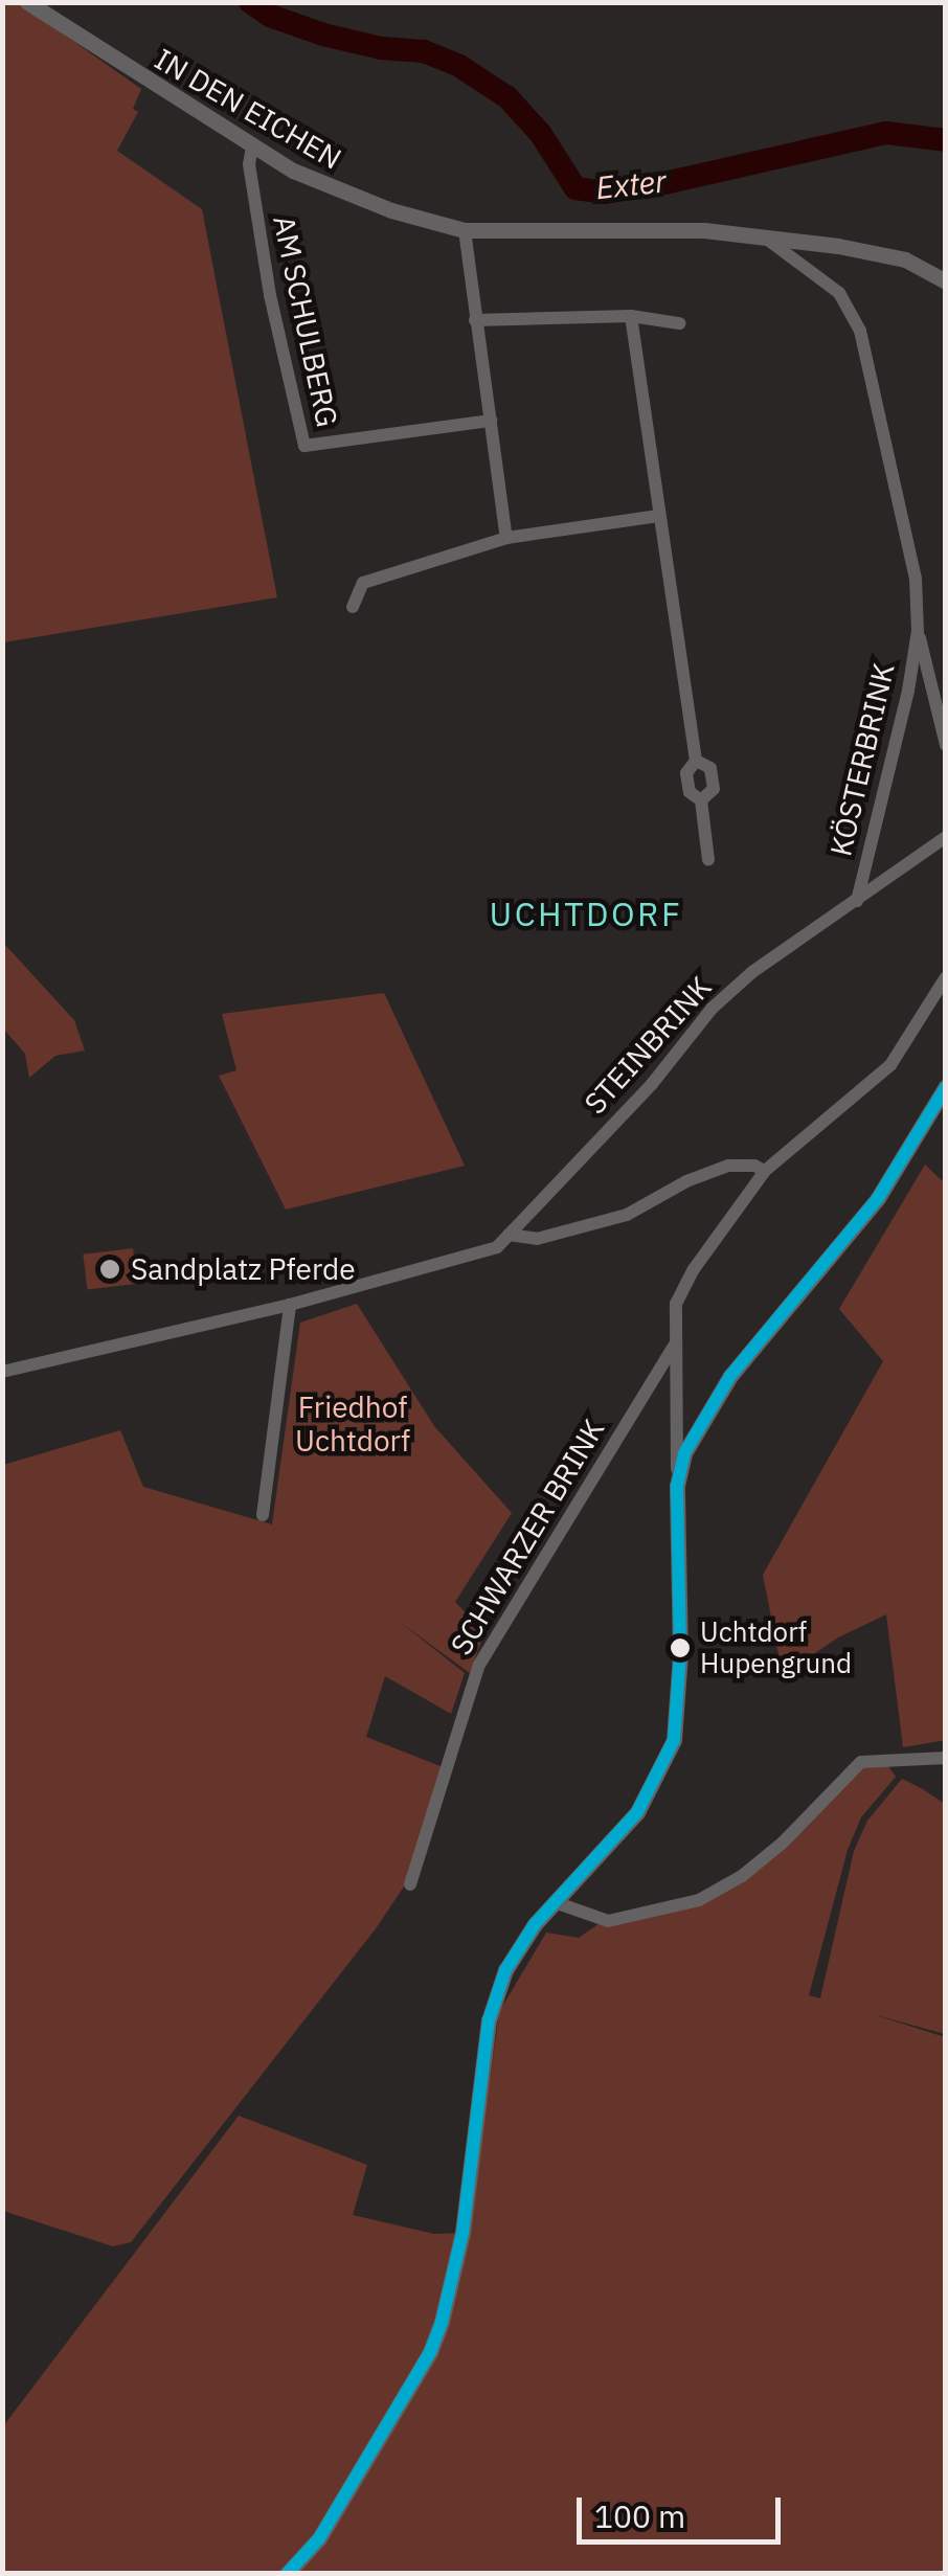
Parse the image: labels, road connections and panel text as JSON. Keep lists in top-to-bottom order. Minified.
{"streets":{"street":["IN DEN EICHEN","AM SCHULBERG","KÖSTERBRINK","STEINBRINK","SCHWARZER BRINK"]},"crossings":[["IN DEN EICHEN","AM SCHULBERG"],["IN DEN EICHEN","KÖSTERBRINK"],["KÖSTERBRINK","STEINBRINK"],["STEINBRINK","SCHWARZER BRINK"]],"districts":["UCHTDORF"],"water":["Exter"],"parks":["Friedhof Uchtdorf"],"places":["Sandplatz Pferde","Uchtdorf Hupengrund"],"scale_bar":"100 m"}
